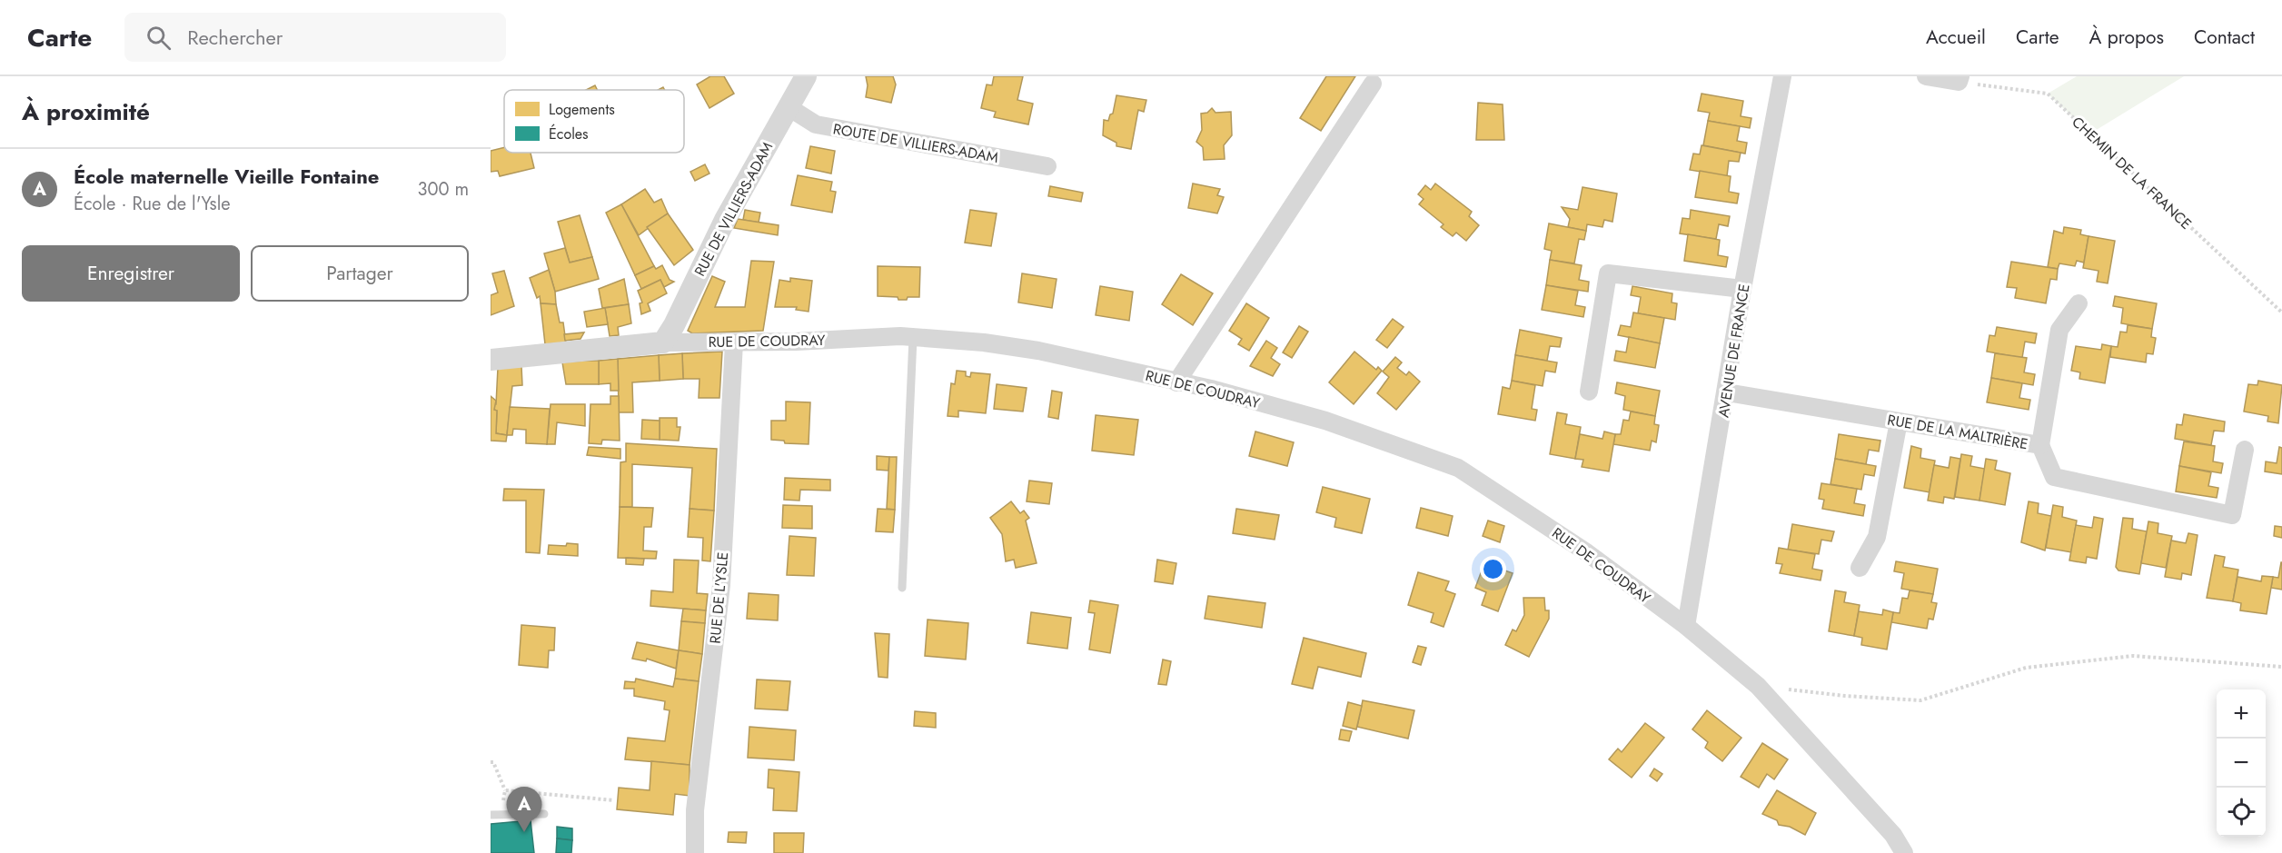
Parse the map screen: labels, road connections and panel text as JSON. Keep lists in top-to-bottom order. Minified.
{"streets":{"street":["ROUTE DE VILLIERS-ADAM","RUE DE VILLIERS-ADAM","RUE DE COUDRAY","AVENUE DE FRANCE","RUE DE LA MALTRIÈRE","RUE DE L'YSLE"],"path":["CHEMIN DE LA FRANCE"]},"crossings":[["ROUTE DE VILLIERS-ADAM","RUE DE VILLIERS-ADAM"],["RUE DE VILLIERS-ADAM","RUE DE COUDRAY"],["RUE DE COUDRAY","AVENUE DE FRANCE"],["RUE DE COUDRAY","RUE DE L'YSLE"],["AVENUE DE FRANCE","RUE DE LA MALTRIÈRE"]],"legend":["Logements","Écoles"],"page":{"header":"Carte","search":"Rechercher","nav":["Accueil","Carte","À propos","Contact"],"heading":"À proximité","list":[{"mark":"A","name":"École maternelle Vieille Fontaine","note":"École · Rue de l'Ysle","value":"300 m"}],"buttons":["Enregistrer","Partager"],"map_buttons":["+","−"],"pins":"A"}}
